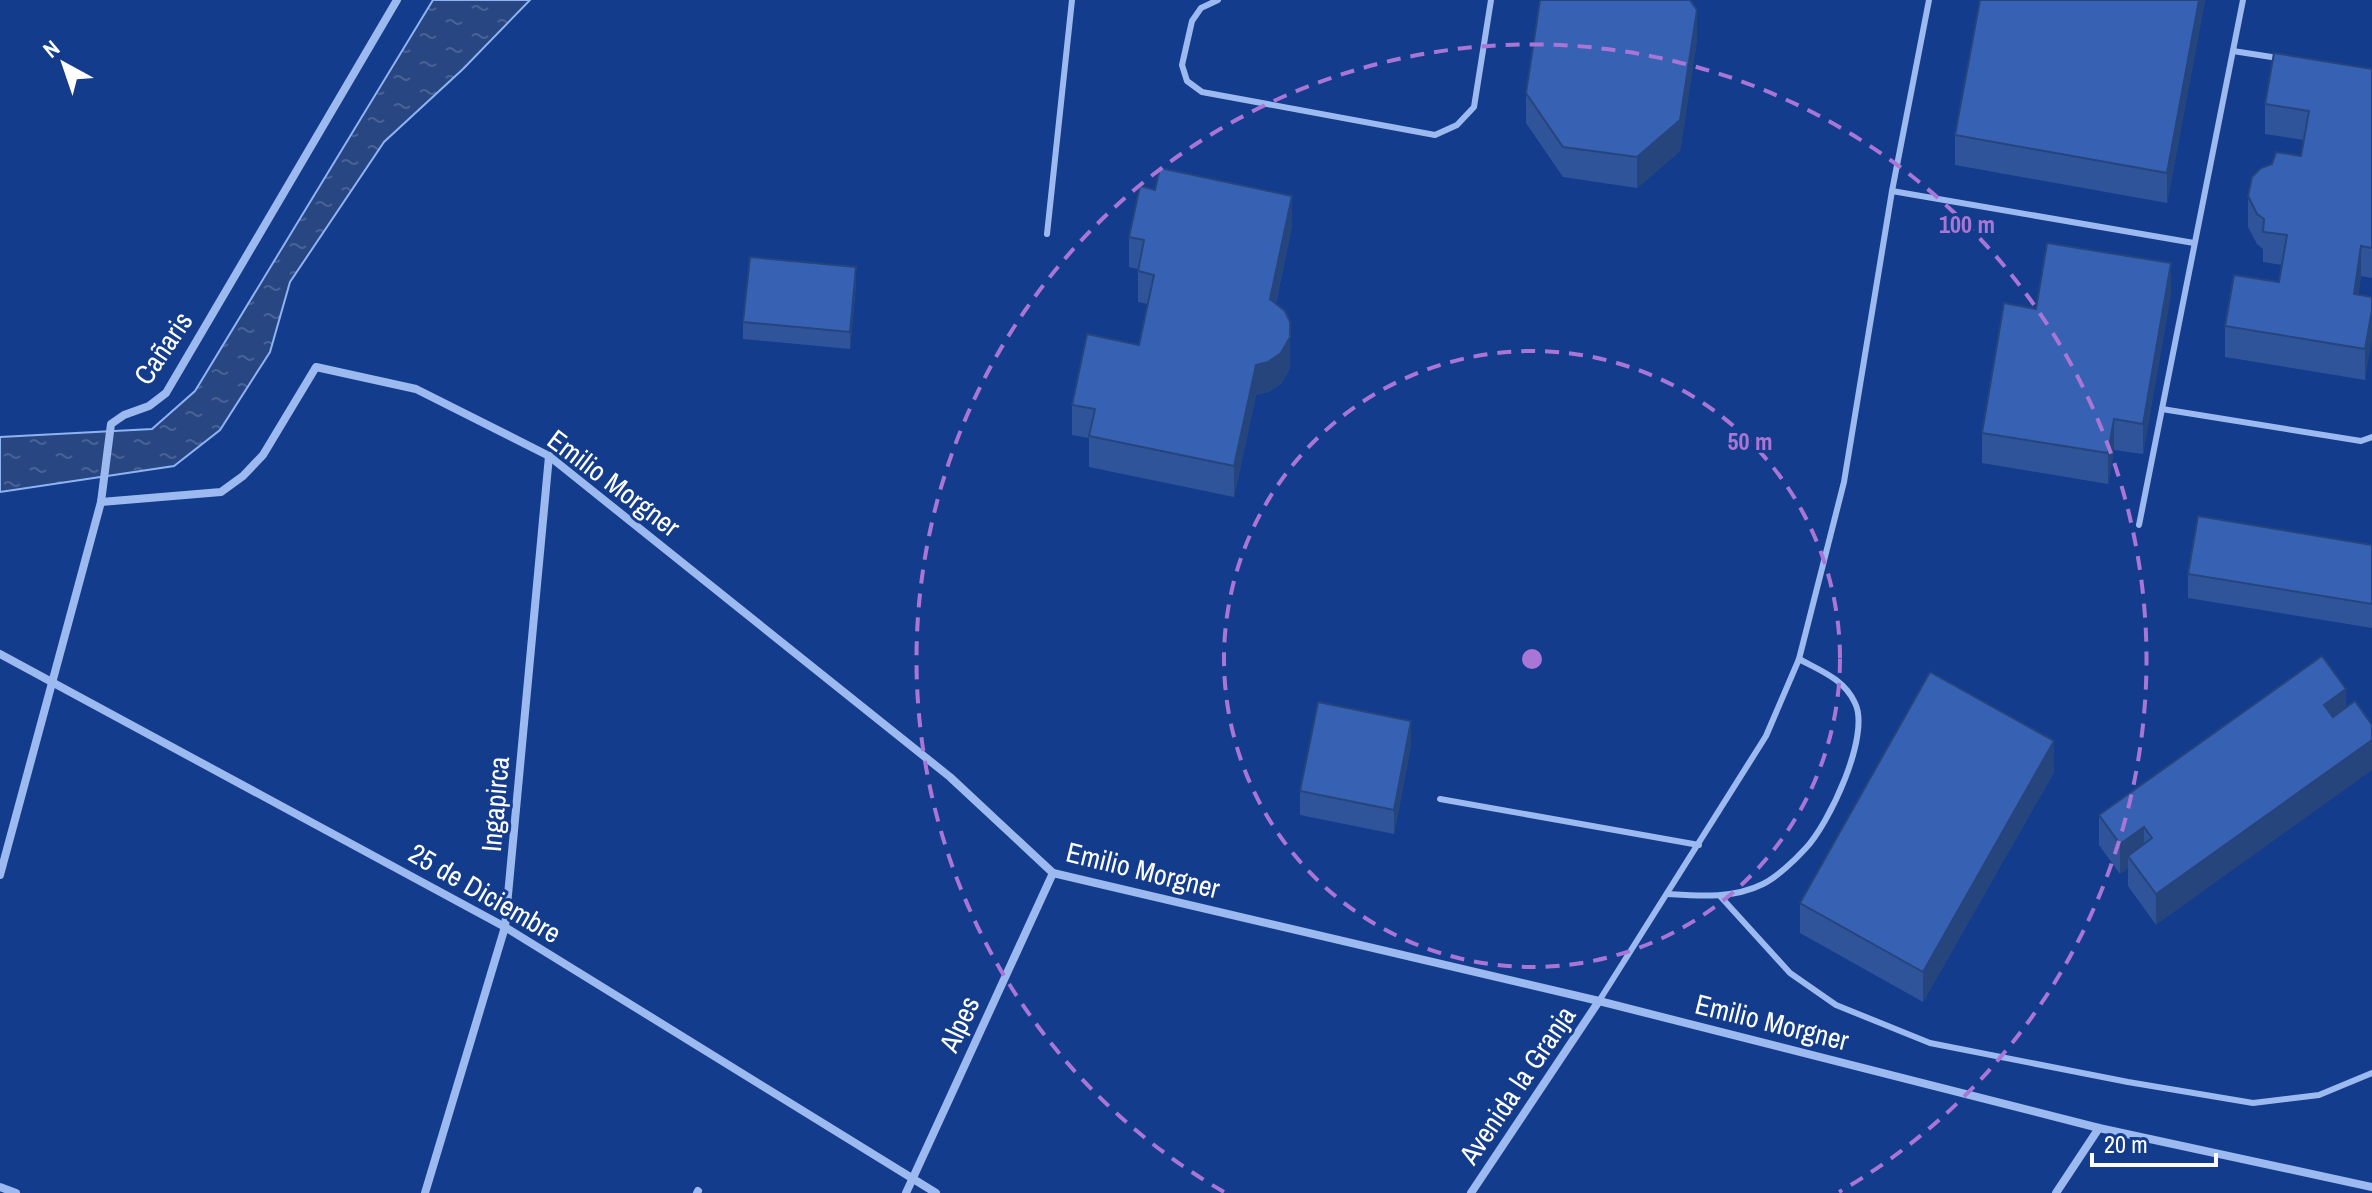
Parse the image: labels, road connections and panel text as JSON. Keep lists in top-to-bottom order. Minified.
{"streets":{"street":["Cañaris","Emilio Morgner","Ingapirca","25 de Diciembre","Alpes","Avenida la Granja"]},"crossings":[["Cañaris","Emilio Morgner"],["Cañaris","25 de Diciembre"],["Emilio Morgner","Ingapirca"],["Emilio Morgner","Alpes"],["Emilio Morgner","Avenida la Granja"],["Ingapirca","25 de Diciembre"],["25 de Diciembre","Alpes"]],"scale_bar":"20 m","north":"top left","rings":["100 m","50 m"]}
